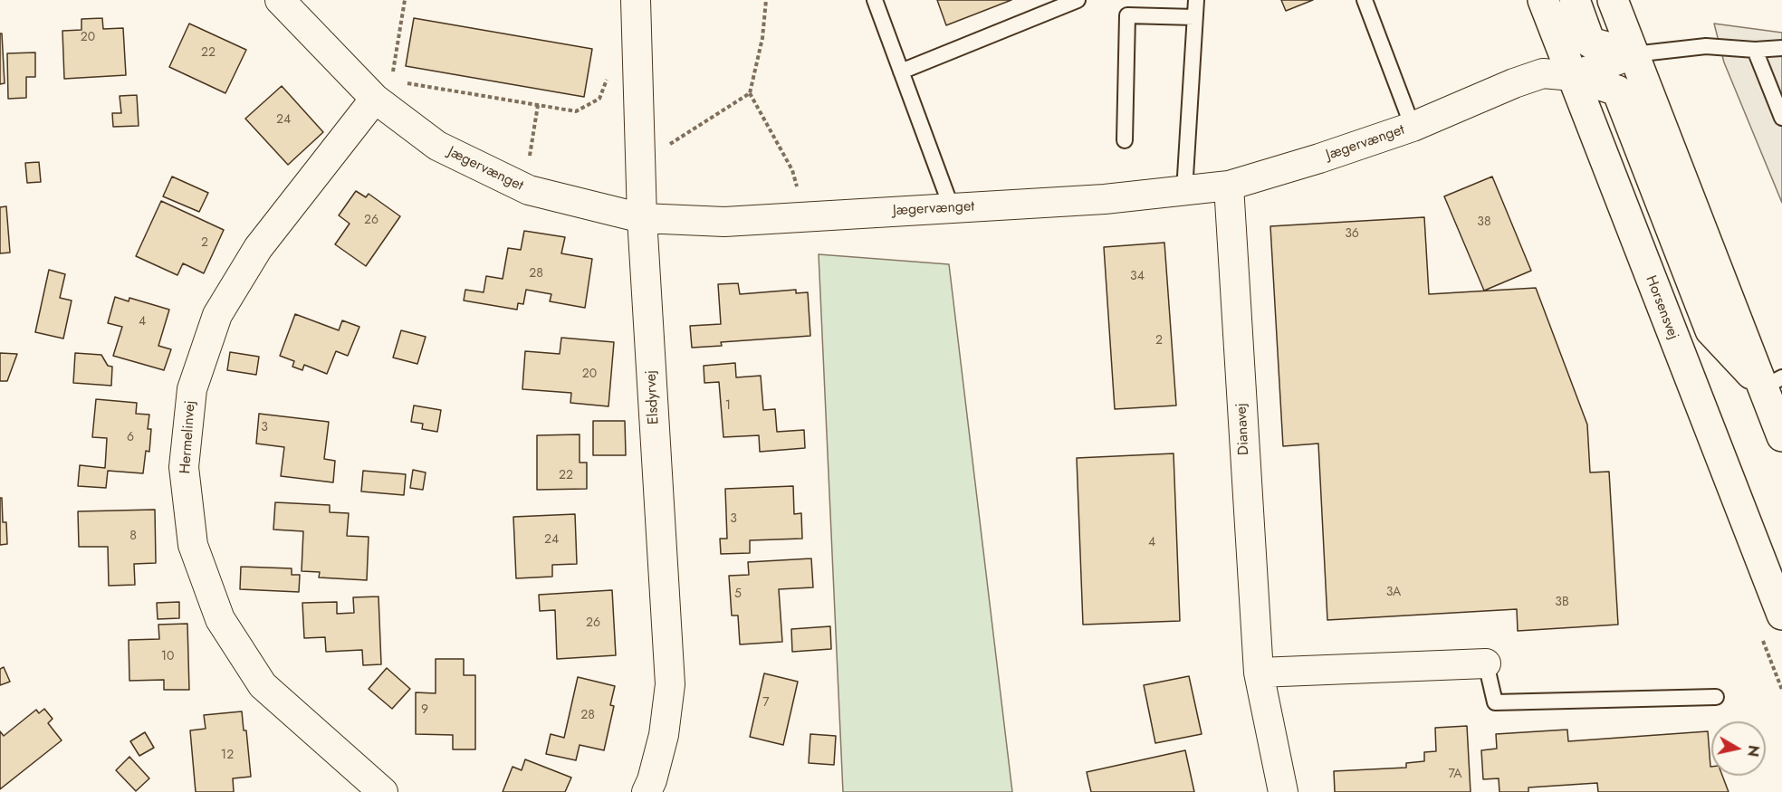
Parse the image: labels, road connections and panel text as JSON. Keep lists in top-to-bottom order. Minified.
{"streets":{"main road":["Horsensvej"],"street":["Jægervænget","Elsdyrvej","Dianavej","Hermelinvej"]},"crossings":[["Jægervænget","Horsensvej"],["Jægervænget","Elsdyrvej"],["Jægervænget","Dianavej"],["Jægervænget","Hermelinvej"]],"house_numbers":["20","22","24","26","38","36","2","28","34","4","2","20","1","3","6","22","3","8","24","4","3A","5","3B","26","10","7","9","28","12","7A"],"north":"right"}
